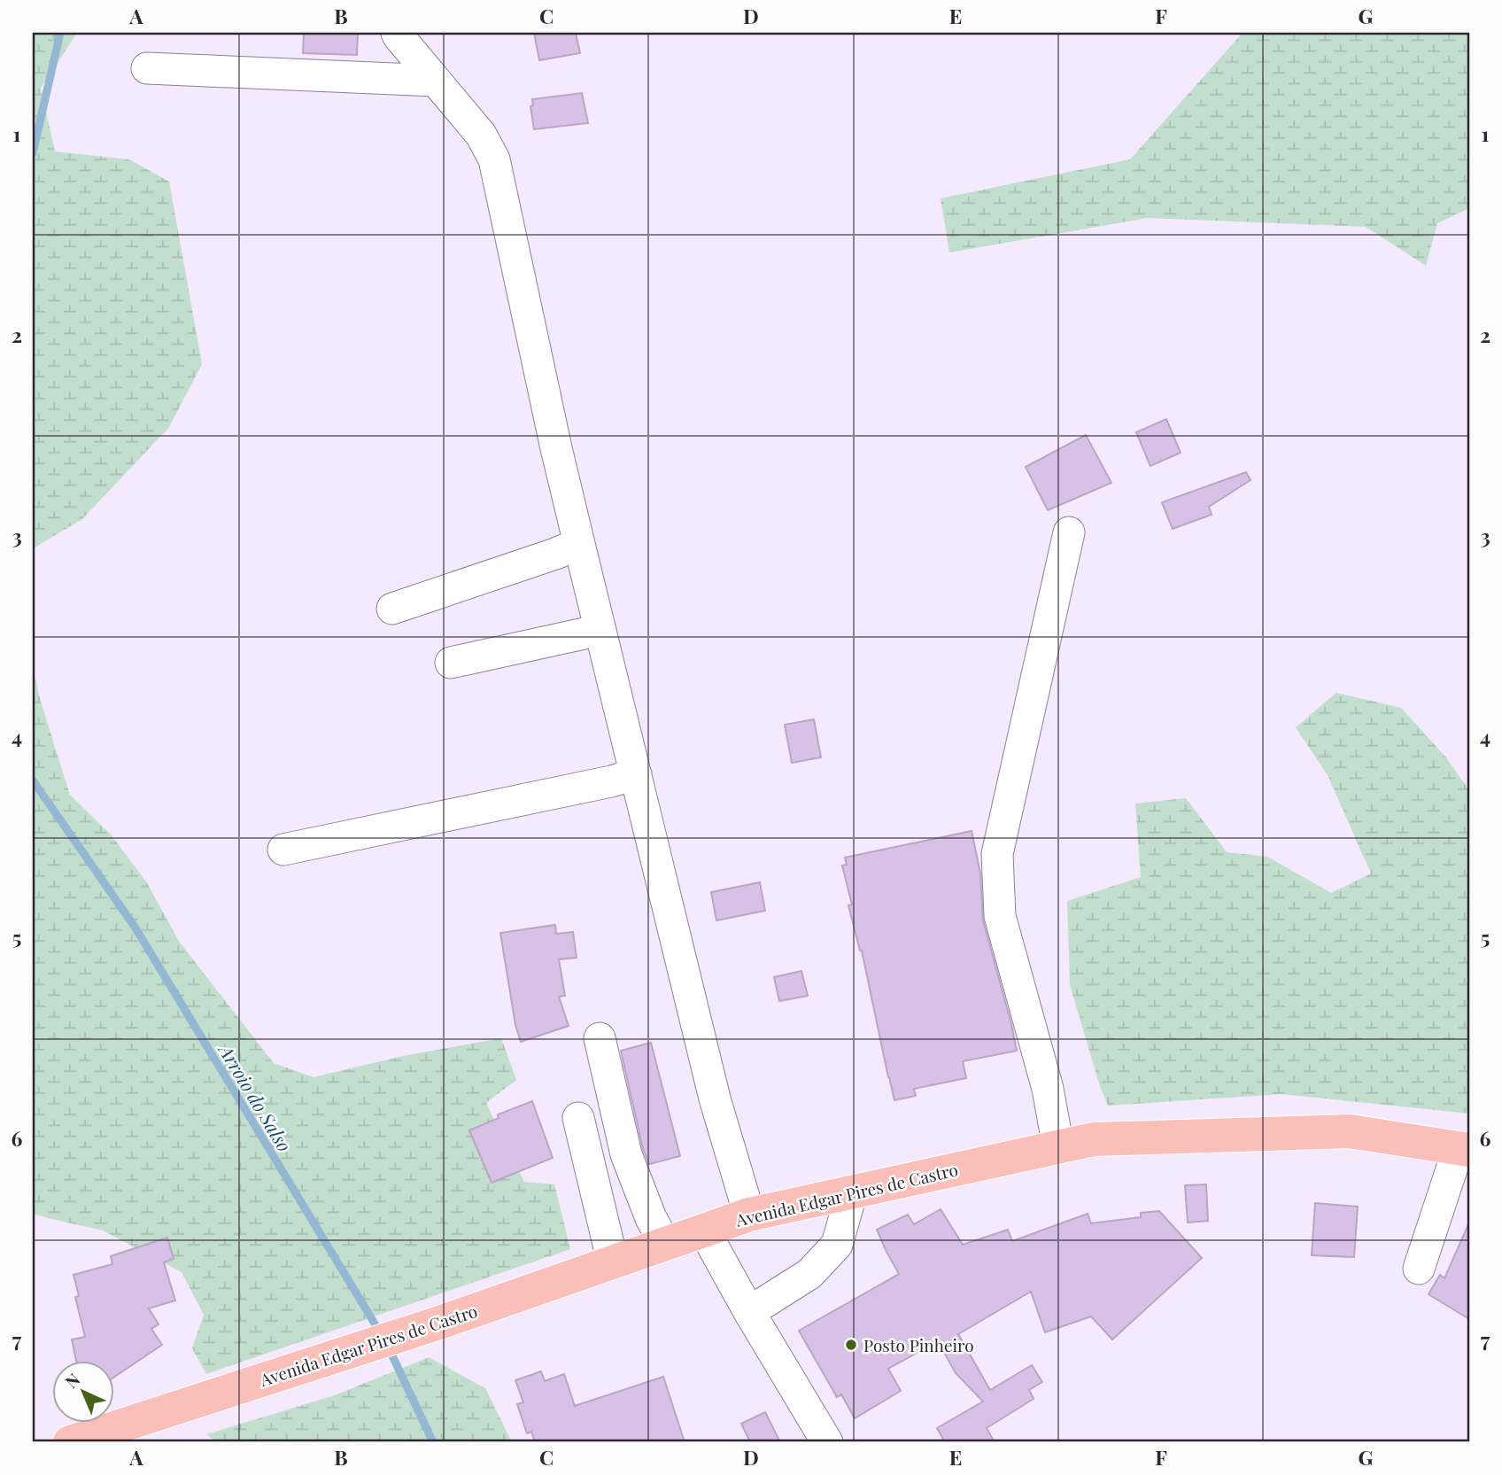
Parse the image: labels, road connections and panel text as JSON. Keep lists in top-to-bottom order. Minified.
{"streets":{"main road":["Avenida Edgar Pires de Castro"]},"water":["Arroio do Salso"],"places":["Posto Pinheiro"],"north":"top left","grid":{"columns":["A","B","C","D","E","F","G"],"rows":["1","2","3","4","5","6","7"]}}
